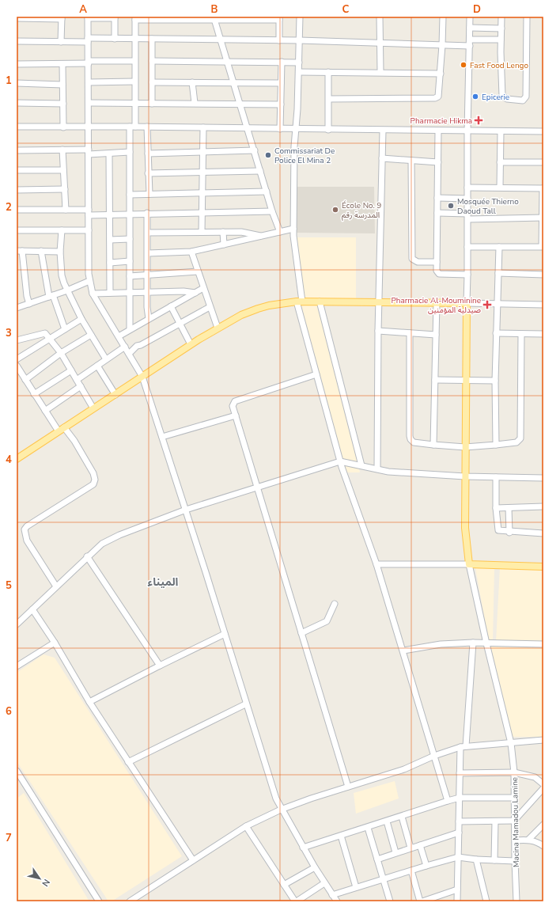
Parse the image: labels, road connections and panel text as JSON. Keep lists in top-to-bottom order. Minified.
{"streets":{"street":["Macina Mamadou Lamine"]},"districts":["الميناء"],"places":{"other":["Fast Food Lengo","Epicerie","Commissariat De Police El Mina 2","Mosquée Thierno Daoud Tall","École No. 9 المدرسة رقم"],"health":["Pharmacie Hikma","Pharmacie Al-Mouminine صيدلية المؤمنين"]},"north":"bottom right","grid":{"columns":["A","B","C","D"],"rows":["1","2","3","4","5","6","7"]}}
